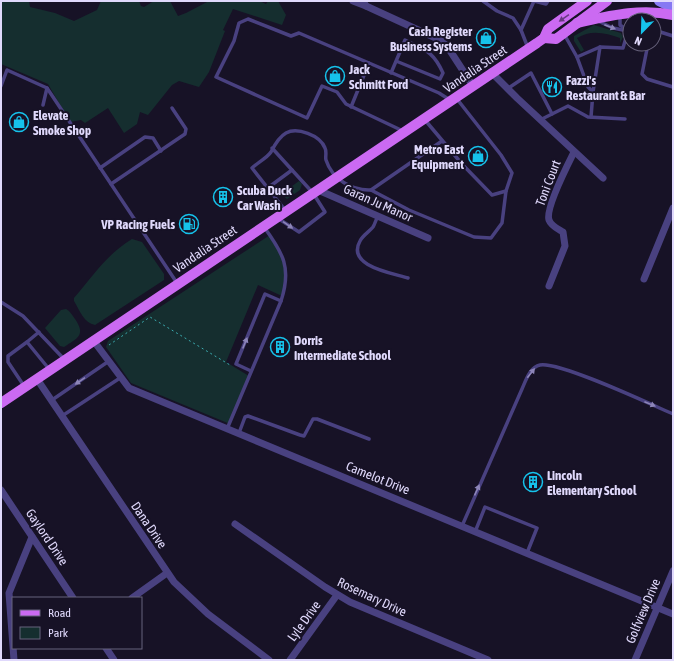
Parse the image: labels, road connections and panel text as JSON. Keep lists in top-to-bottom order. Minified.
{"streets":{"main road":["Vandalia Street"],"street":["Toni Court","Garan Ju Manor","Camelot Drive","Dana Drive","Gaylord Drive","Rosemary Drive","Golfview Drive","Lyle Drive"]},"crossings":[["Vandalia Street","Toni Court"],["Vandalia Street","Garan Ju Manor"],["Vandalia Street","Camelot Drive"],["Vandalia Street","Dana Drive"],["Camelot Drive","Golfview Drive"],["Rosemary Drive","Lyle Drive"]],"places":{"shop":["Cash Register Business Systems","Jack Schmitt Ford","Elevate Smoke Shop","Metro East Equipment"],"restaurant":["Fazzi's Restaurant & Bar"],"building":["Scuba Duck Car Wash","Dorris Intermediate School","Lincoln Elementary School"],"fuel station":["VP Racing Fuels"]},"legend":["Road","Park"],"north":"bottom left"}
